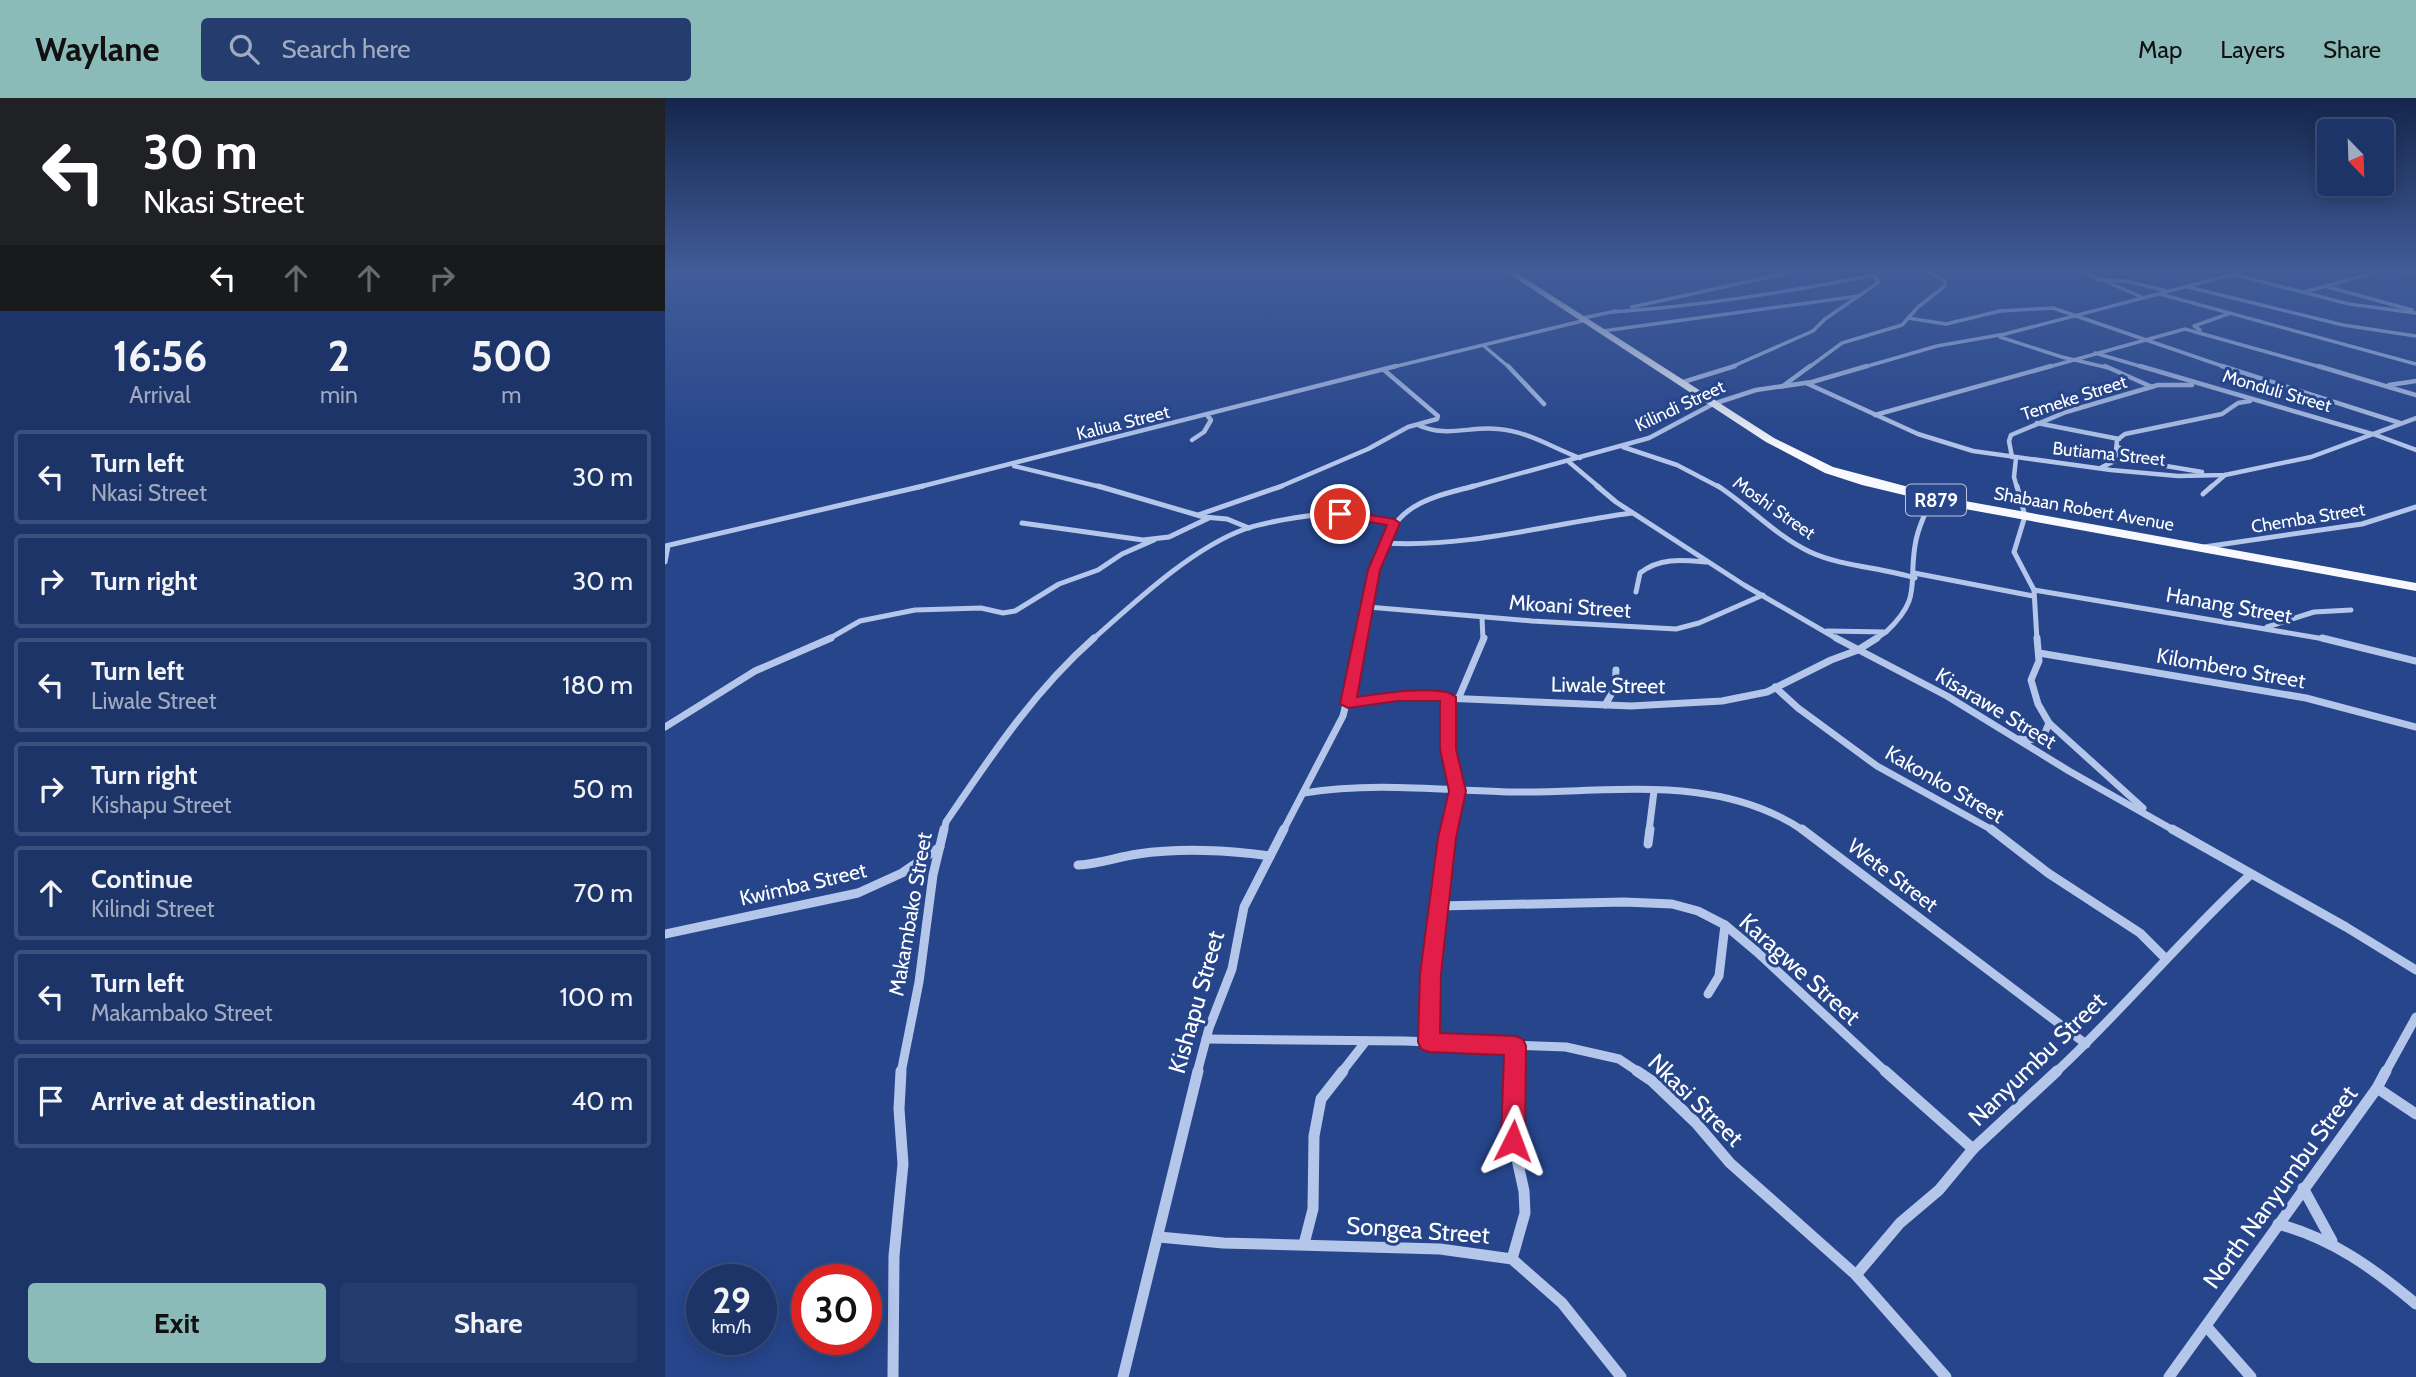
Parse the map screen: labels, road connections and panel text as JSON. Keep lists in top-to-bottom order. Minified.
{"streets":{"main road":["R879","Shabaan Robert Avenue"],"street":["Monduli Street","Temeke Street","Kilindi Street","Kaliua Street","Butiama Street","Moshi Street","Chemba Street","Hanang Street","Mkoani Street","Kilombero Street","Liwale Street","Kisarawe Street","Kakonko Street","Wete Street","Kwimba Street","Makambako Street","Karagwe Street","Kishapu Street","Nanyumbu Street","Nkasi Street","North Nanyumbu Street","Songea Street"]},"crossings":[["Monduli Street","Temeke Street"],["Monduli Street","Butiama Street"],["Temeke Street","Butiama Street"],["Kilindi Street","Butiama Street"],["Kilindi Street","Moshi Street"],["Kilindi Street","Shabaan Robert Avenue"],["Kilindi Street","Mkoani Street"],["Kilindi Street","Kisarawe Street"],["Kilindi Street","Makambako Street"],["Kilindi Street","Kishapu Street"],["Moshi Street","Hanang Street"],["Shabaan Robert Avenue","Chemba Street"],["Mkoani Street","Kisarawe Street"],["Mkoani Street","Kishapu Street"],["Liwale Street","Kisarawe Street"],["Liwale Street","Kakonko Street"],["Liwale Street","Kishapu Street"],["Kisarawe Street","Nanyumbu Street"],["Kakonko Street","Nanyumbu Street"],["Wete Street","Kishapu Street"],["Wete Street","Nanyumbu Street"],["Kwimba Street","Makambako Street"],["Karagwe Street","Nanyumbu Street"],["Kishapu Street","Nkasi Street"],["Kishapu Street","Songea Street"],["Nanyumbu Street","Nkasi Street"]],"north":"bottom right","page":{"header":"Waylane","search":"Search here","nav":["Map","Layers","Share"],"turn":["30 m","Nkasi Street"],"eta":["16:56","Arrival","2","min","500","m"],"list":[{"name":"Turn left","note":"Nkasi Street","value":"30 m"},{"name":"Turn right","value":"30 m"},{"name":"Turn left","note":"Liwale Street","value":"180 m"},{"name":"Turn right","note":"Kishapu Street","value":"50 m"},{"name":"Continue","note":"Kilindi Street","value":"70 m"},{"name":"Turn left","note":"Makambako Street","value":"100 m"},{"name":"Arrive at destination","value":"40 m"}],"speed":"29 km/h","limit":"30","buttons":["Exit","Share"]}}
